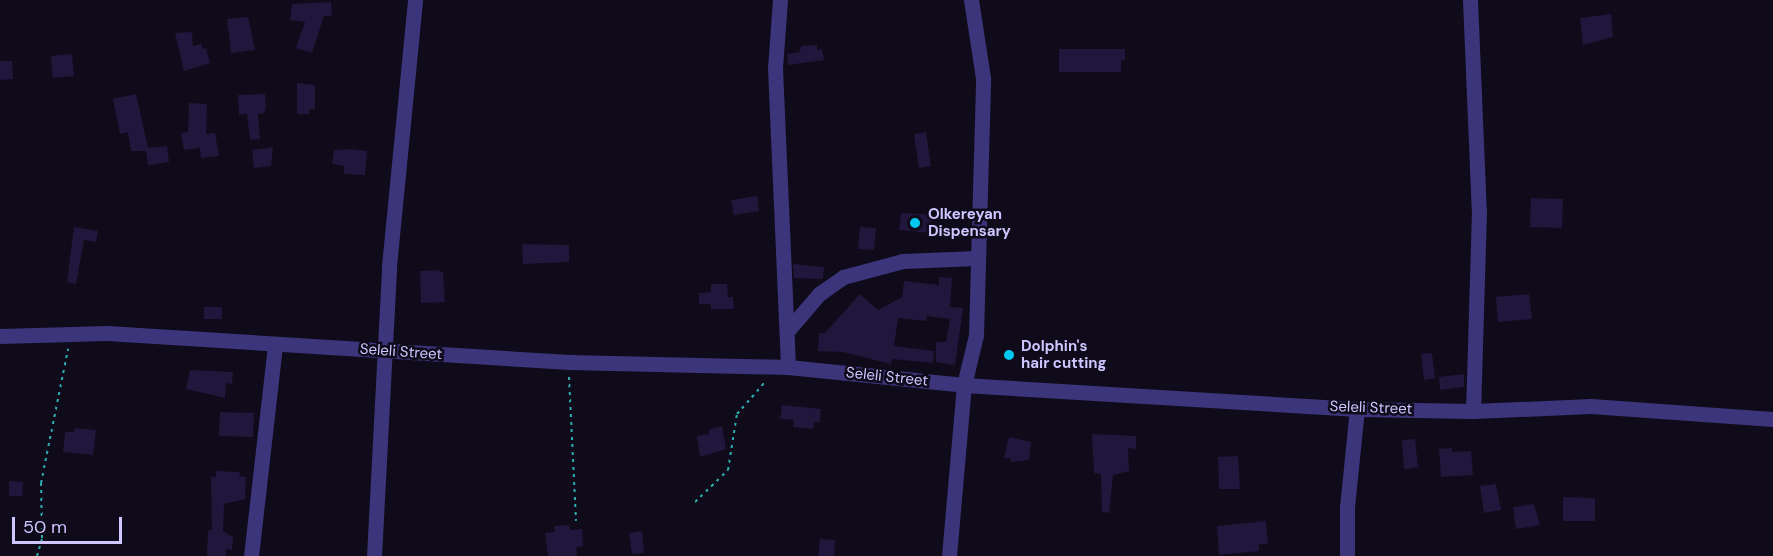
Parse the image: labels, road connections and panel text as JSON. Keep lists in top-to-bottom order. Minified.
{"streets":{"street":["Seleli Street"]},"places":["Olkereyan Dispensary","Dolphin's hair cutting"],"scale_bar":"50 m"}
